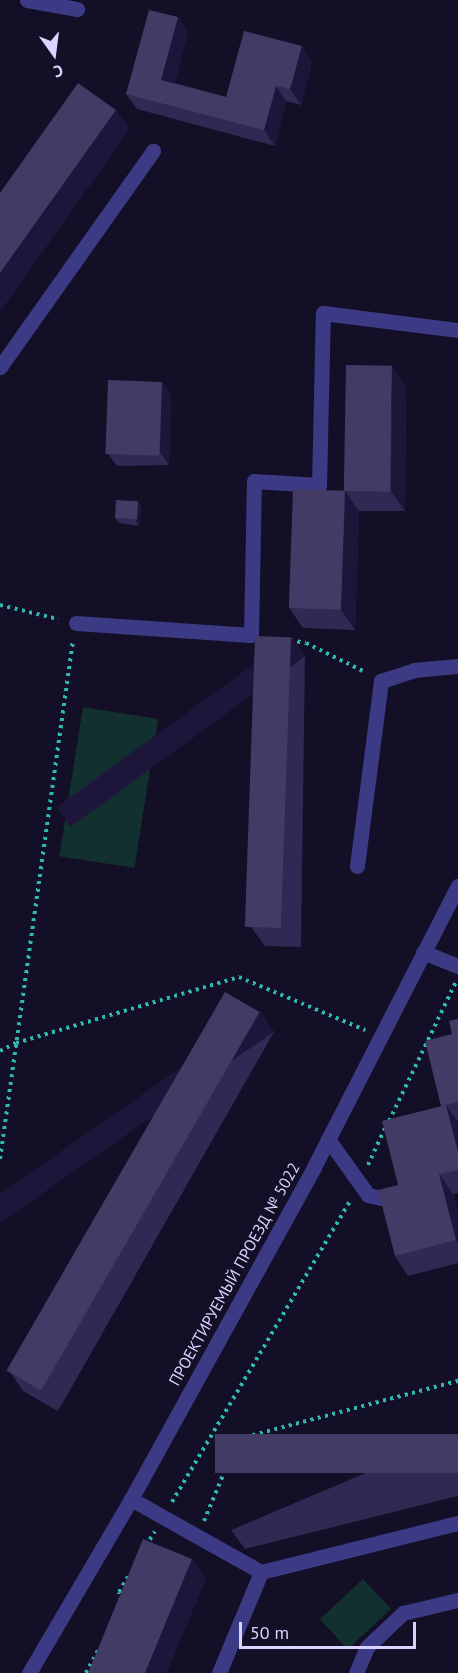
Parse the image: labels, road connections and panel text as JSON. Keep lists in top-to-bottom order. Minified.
{"streets":{"street":["ПРОЕКТИРУЕМЫЙ ПРОЕЗД № 5022"]},"scale_bar":"50 m","north":"bottom"}
